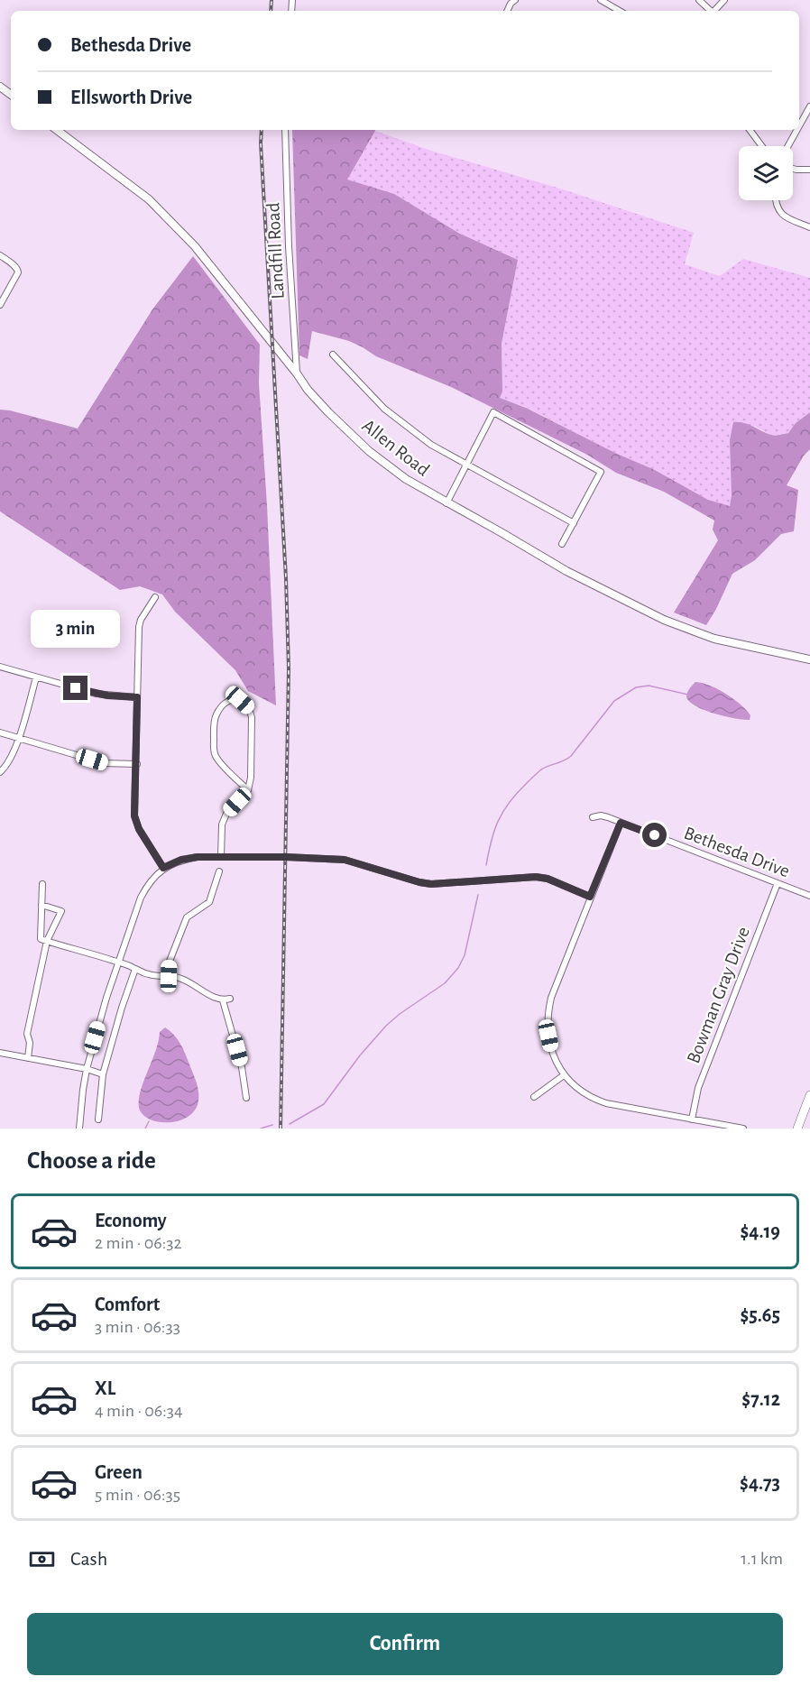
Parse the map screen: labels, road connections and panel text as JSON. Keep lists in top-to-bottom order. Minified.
{"streets":{"main road":["Allen Road"],"street":["Landfill Road","Bethesda Drive","Bowman Gray Drive"]},"crossings":[["Landfill Road","Allen Road"],["Bethesda Drive","Bowman Gray Drive"]],"page":{"banner":["Bethesda Drive","Ellsworth Drive"],"bubble":"3 min","heading":"Choose a ride","list":[{"name":"Economy","note":"2 min · 06:32","value":"$4.19"},{"name":"Comfort","note":"3 min · 06:33","value":"$5.65"},{"name":"XL","note":"4 min · 06:34","value":"$7.12"},{"name":"Green","note":"5 min · 06:35","value":"$4.73"}],"pay":["Cash","1.1 km"],"buttons":"Confirm"}}
